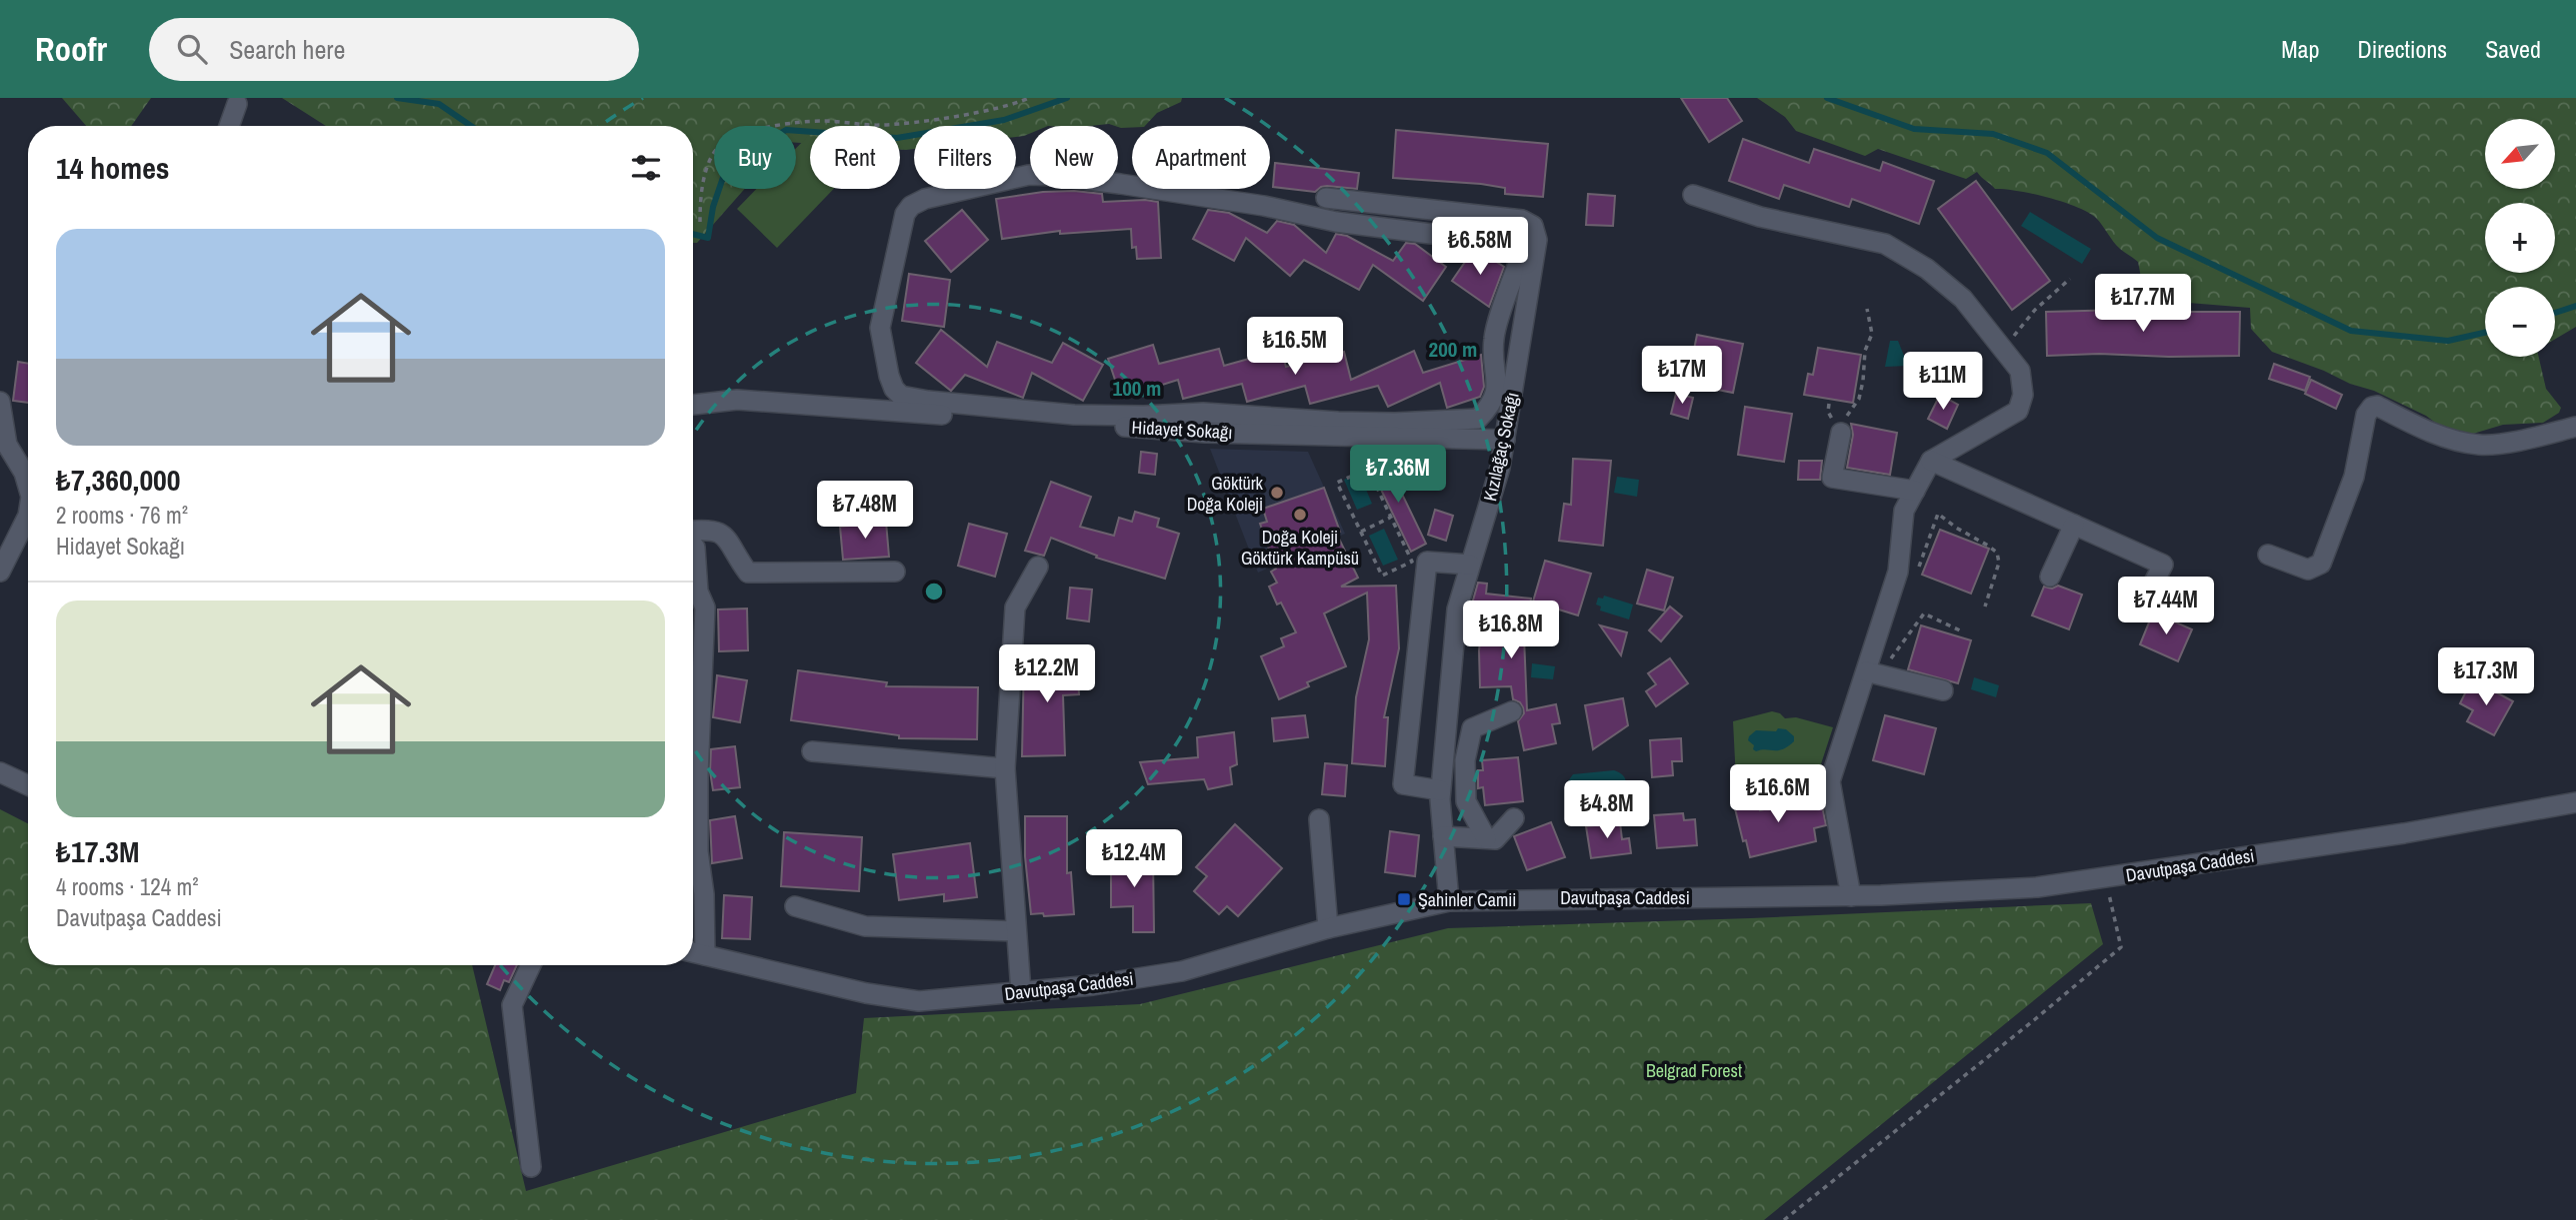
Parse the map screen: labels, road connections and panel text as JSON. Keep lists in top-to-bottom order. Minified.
{"streets":{"street":["Hidayet Sokağı","Kızılağaç Sokağı","Davutpaşa Caddesi"]},"crossings":[["Hidayet Sokağı","Kızılağaç Sokağı"],["Kızılağaç Sokağı","Davutpaşa Caddesi"]],"parks":["Belgrad Forest"],"places":{"other":["Göktürk Doğa Koleji","Doğa Koleji Göktürk Kampüsü"],"transit":["Şahinler Camii"]},"north":"bottom left","page":{"header":"Roofr","search":"Search here","nav":["Map","Directions","Saved"],"map_buttons":["+","−"],"chip":["Buy","Rent","Filters","New","Apartment"],"heading":"14 homes","list":[{"name":"₺7,360,000","note":"2 rooms · 76 m² · Hidayet Sokağı"},{"name":"₺17.3M","note":"4 rooms · 124 m² · Davutpaşa Caddesi"}],"price":["₺6.58M","₺17.7M","₺16.5M","₺17M","₺11M","₺7.36M","₺7.48M","₺7.44M","₺16.8M","₺12.2M","₺17.3M","₺16.6M","₺4.8M","₺12.4M"]},"rings":["200 m","100 m"]}
